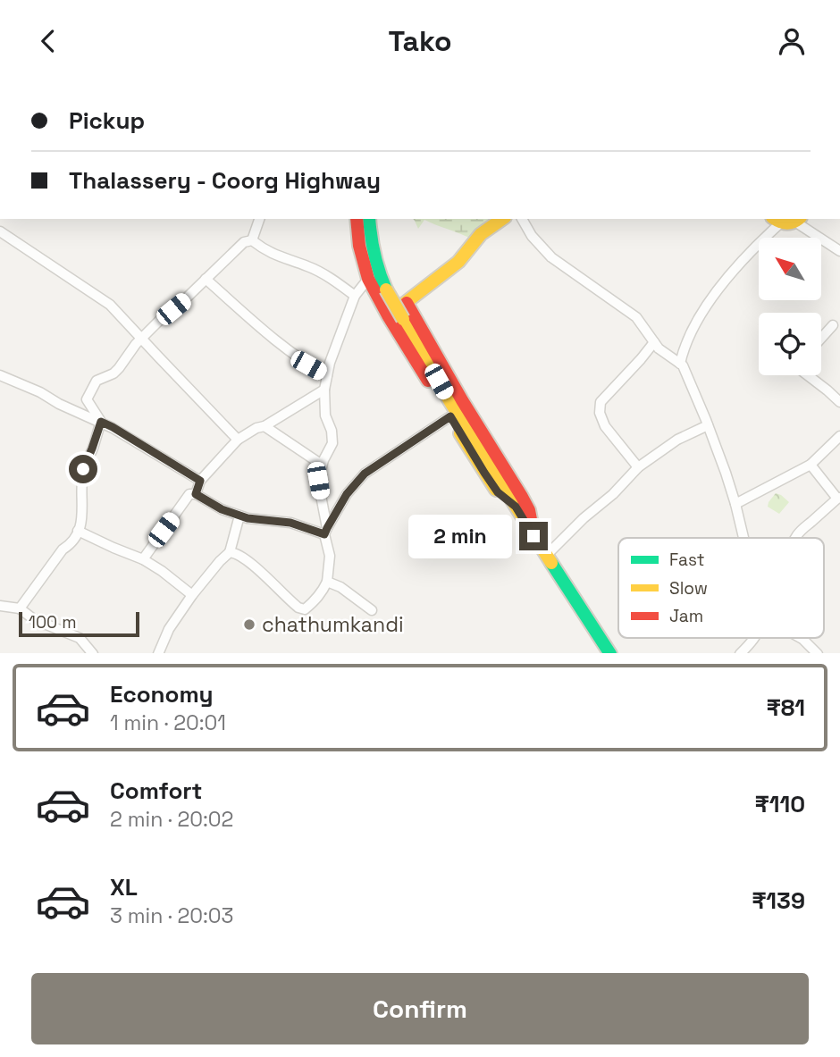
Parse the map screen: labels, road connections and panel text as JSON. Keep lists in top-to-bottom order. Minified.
{"places":["chathumkandi"],"legend":["Fast","Slow","Jam"],"scale_bar":"100 m","north":"top left","page":{"header":"Tako","banner":["Pickup","Thalassery - Coorg Highway"],"bubble":"2 min","scale":"100 m","list":[{"name":"Economy","note":"1 min · 20:01","value":"₹81"},{"name":"Comfort","note":"2 min · 20:02","value":"₹110"},{"name":"XL","note":"3 min · 20:03","value":"₹139"}],"buttons":"Confirm"}}
